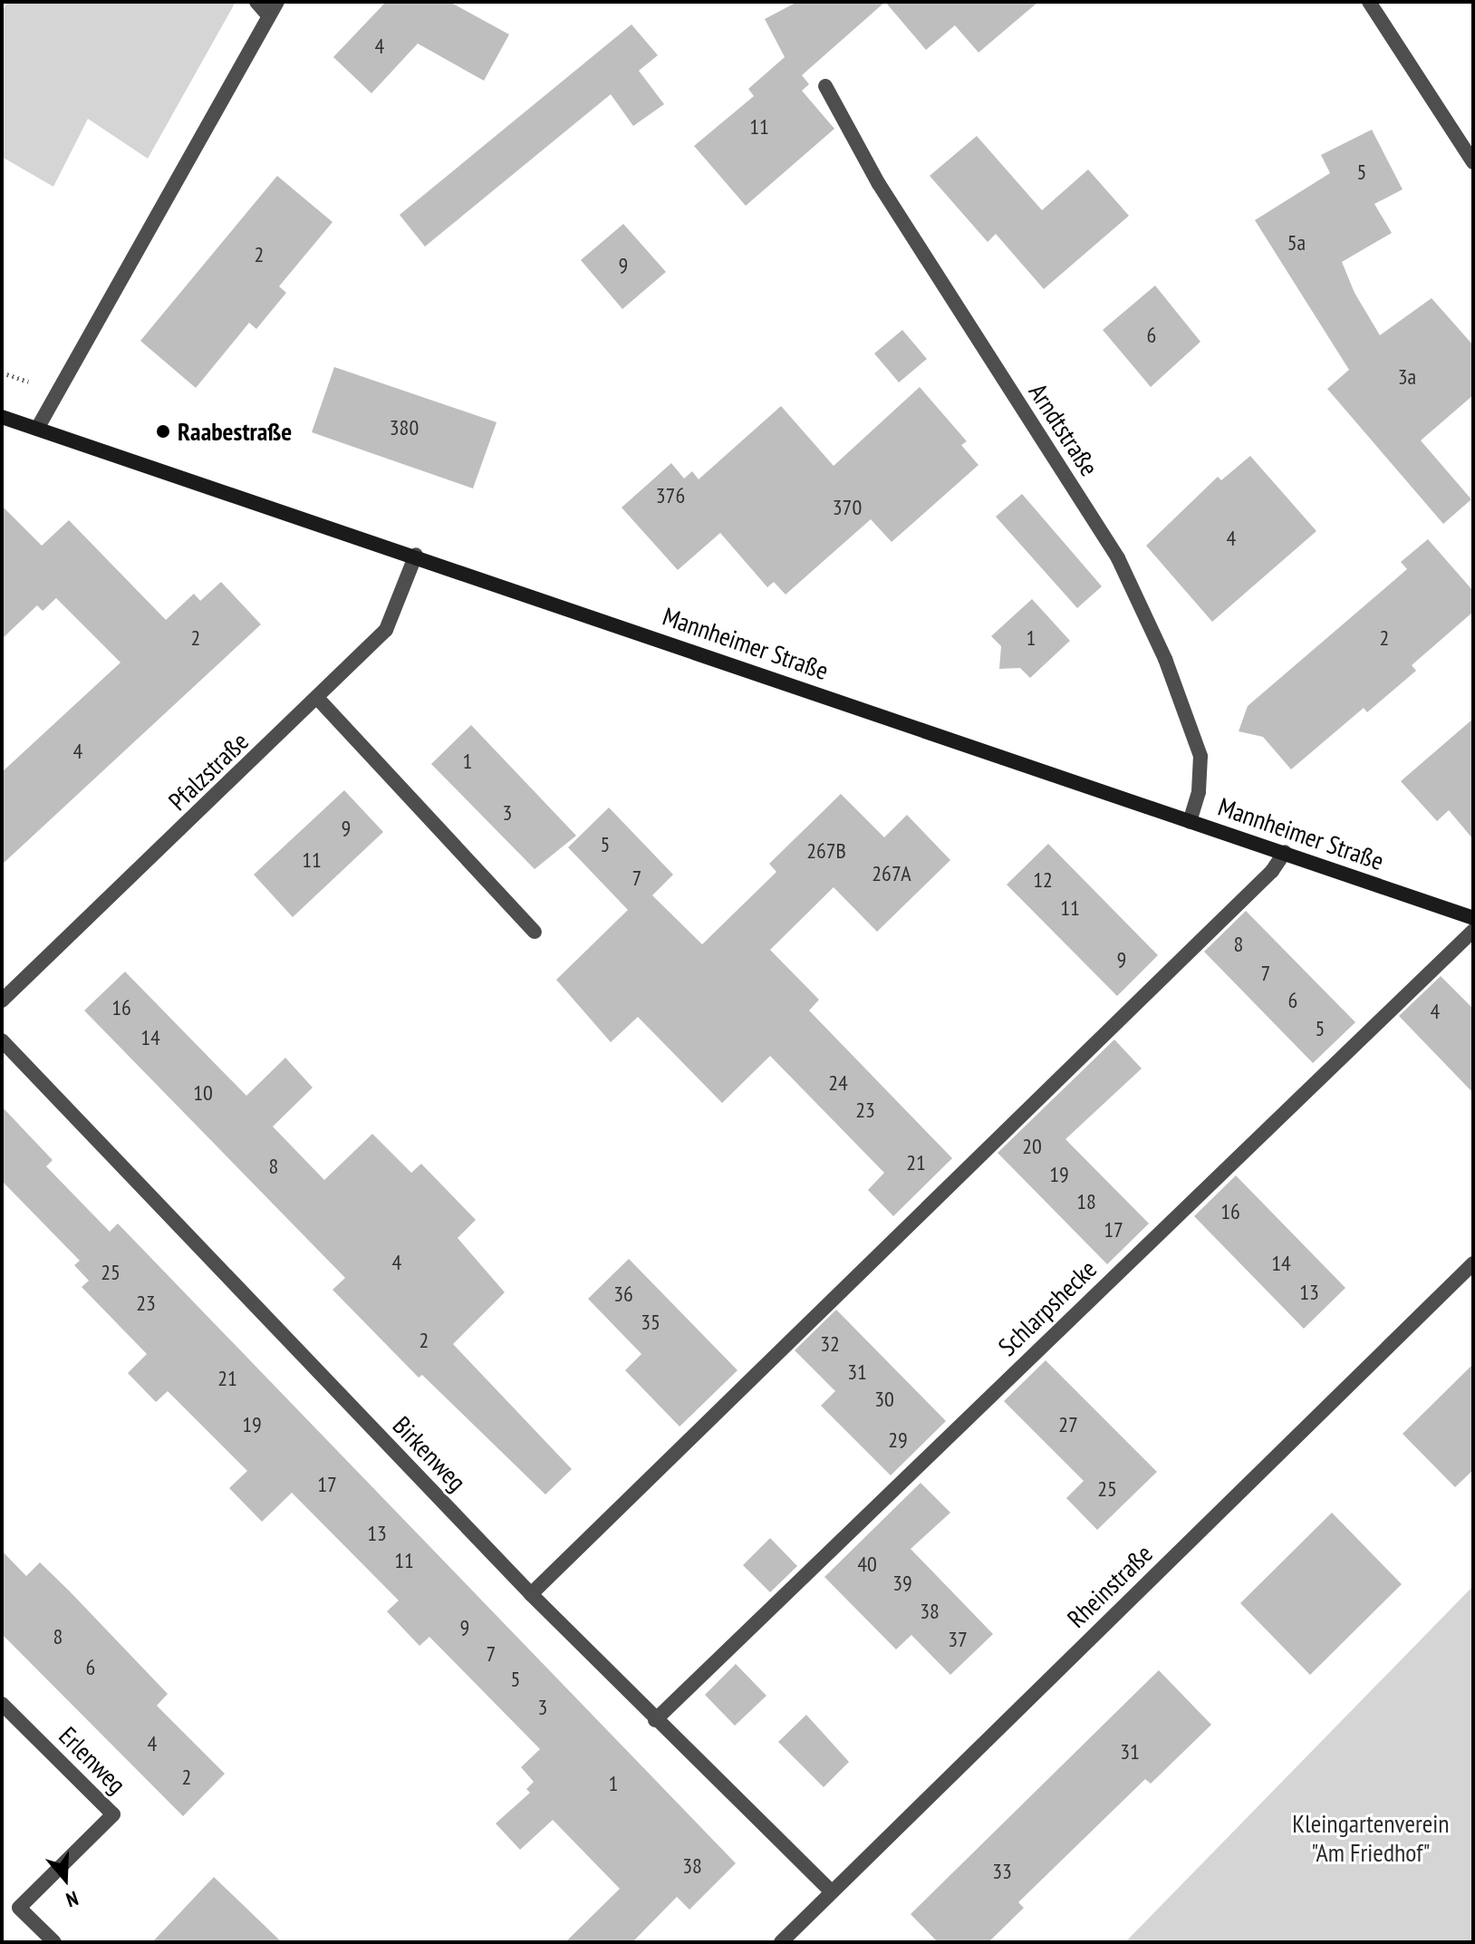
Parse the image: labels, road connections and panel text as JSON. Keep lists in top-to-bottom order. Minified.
{"streets":{"street":["Arndtstraße","Mannheimer Straße","Pfalzstraße","Schlarpshecke","Birkenweg","Rheinstraße","Erlenweg"]},"crossings":[["Arndtstraße","Mannheimer Straße"],["Mannheimer Straße","Pfalzstraße"],["Schlarpshecke","Birkenweg"],["Birkenweg","Rheinstraße"]],"parks":["Kleingartenverein \"Am Friedhof\""],"places":["Raabestraße"],"house_numbers":["4","11","5","5a","2","9","6","3a","380","376","370","4","2","1","2","4","1","3","9","5","267B","11","267A","7","12","11","8","9","7","6","16","4","5","14","24","10","23","20","21","8","19","18","16","17","4","14","25","13","36","23","35","2","32","31","21","30","19","27","29","17","25","13","11","40","39","38","9","8","37","7","6","5","3","4","31","2","1","38","33"],"north":"bottom"}
